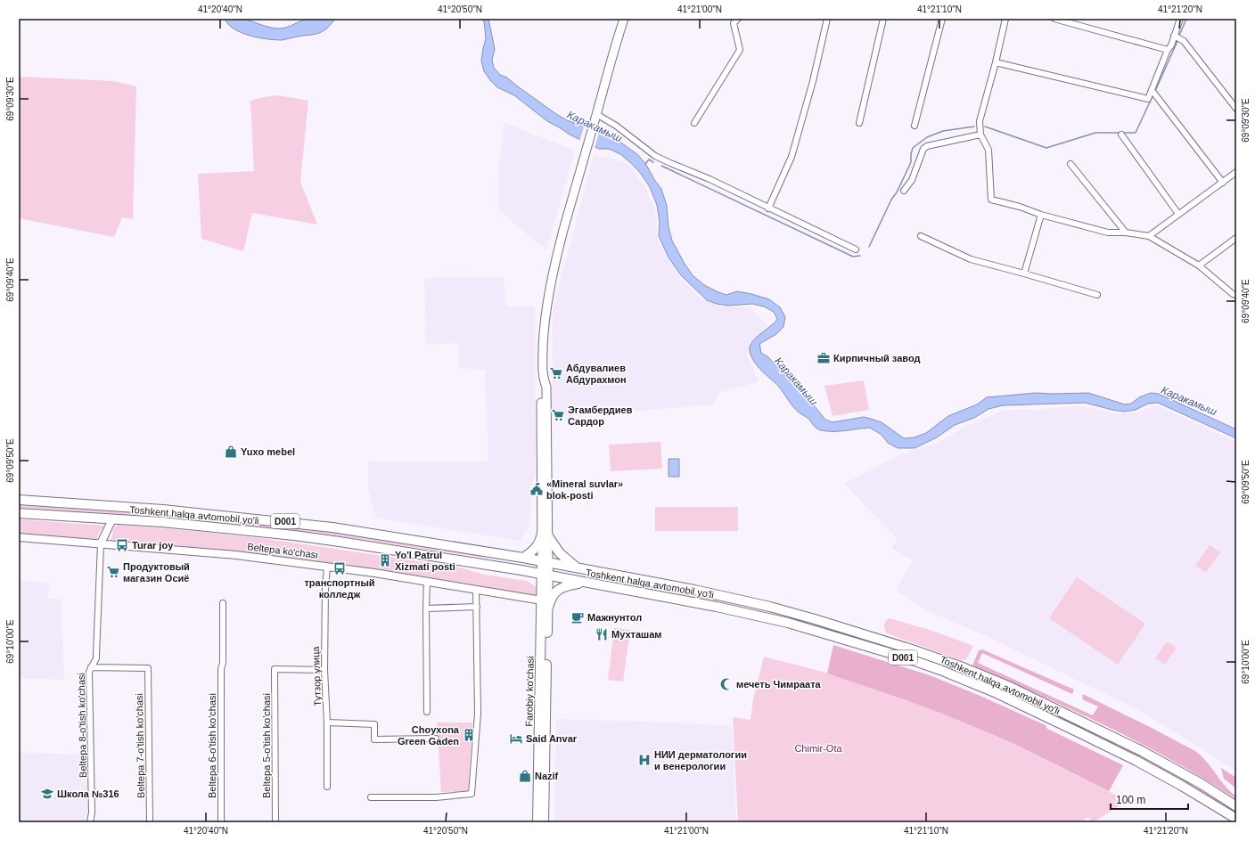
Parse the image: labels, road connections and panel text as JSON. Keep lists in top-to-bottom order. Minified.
{"streets":{"main road":["Toshkent halqa avtomobil yo'li","D001","Farobiy ko'chasi"],"street":["Beltepa ko'chasi","Тутзор улица","Beltepa 8-o'tish ko'chasi","Beltepa 7-o'tish ko'chasi","Beltepa 6-o'tish ko'chasi","Beltepa 5-o'tish ko'chasi"]},"crossings":[["Toshkent halqa avtomobil yo'li","Farobiy ko'chasi"],["Beltepa ko'chasi","Тутзор улица"],["Beltepa ko'chasi","Farobiy ko'chasi"],["Beltepa ko'chasi","Beltepa 8-o'tish ko'chasi"],["Тутзор улица","Beltepa 5-o'tish ko'chasi"],["Beltepa 8-o'tish ko'chasi","Beltepa 7-o'tish ko'chasi"]],"water":["Каракамыш"],"parks":["Chimir-Ota"],"places":{"office":["Кирпичный завод"],"supermarket":["Абдувалиев Абдурахмон","Эгамбердиев Сардор","Продуктовый магазин Осиё"],"shop":["Yuxo mebel","Nazif"],"public building":["«Mineral suvlar» blok-posti"],"bus stop":["Turar joy","транспортный колледж"],"building":["Yo'l Patrul Xizmati posti","Choyxona Green Gaden"],"cafe":["Мажнунтол"],"restaurant":["Мухташам"],"mosque":["мечеть Чимраата"],"hotel":["Said Anvar"],"hospital":["НИИ дерматологии и венерологии"],"school or university":["Школа №316"]},"scale_bar":"100 m","coordinates":["41°20'40\"N","41°20'50\"N","41°21'00\"N","41°21'10\"N","41°21'20\"N","69°09'30\"E","69°09'40\"E","69°09'50\"E","69°10'00\"E"]}
